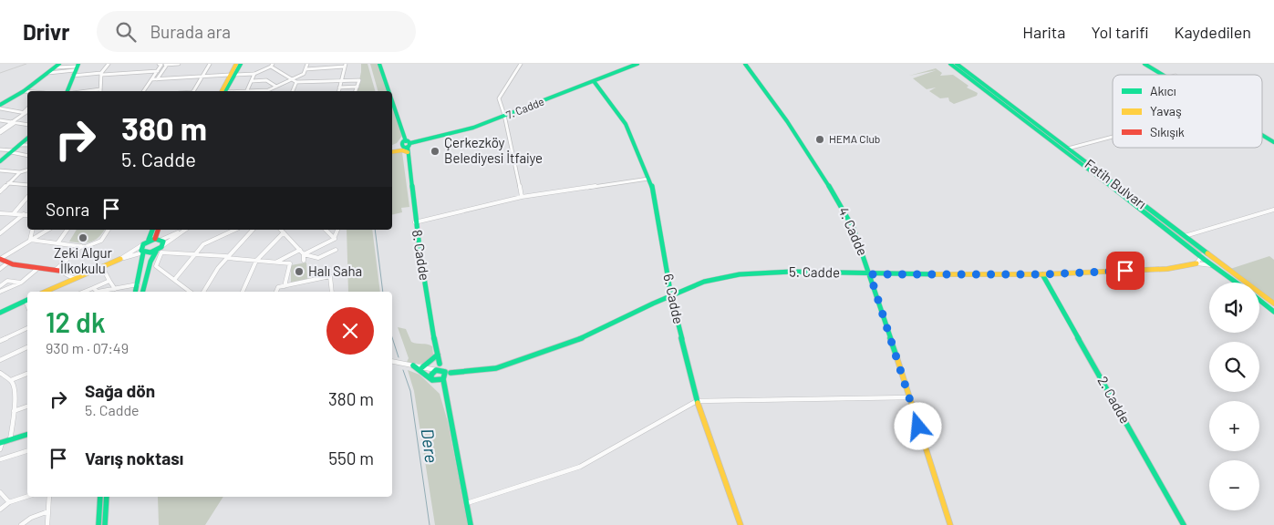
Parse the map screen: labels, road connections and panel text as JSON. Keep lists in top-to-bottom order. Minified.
{"streets":{"street":["7. Cadde","Fatih Bulvarı","4. Cadde","8. Cadde","5. Cadde","6. Cadde","2. Cadde"]},"crossings":[["7. Cadde","8. Cadde"],["7. Cadde","6. Cadde"],["4. Cadde","5. Cadde"],["8. Cadde","5. Cadde"],["5. Cadde","6. Cadde"],["5. Cadde","2. Cadde"]],"water":["Dere"],"places":["HEMA Club","Çerkezköy Belediyesi İtfaiye","Zeki Algur İlkokulu","Halı Saha"],"legend":["Akıcı","Yavaş","Sıkışık"],"page":{"header":"Drivr","search":"Burada ara","nav":["Harita","Yol tarifi","Kaydedilen"],"turn":["380 m","5. Cadde"],"then":"Sonra","map_buttons":["+","−"],"heading":["12 dk","930 m · 07:49"],"list":[{"name":"Sağa dön","note":"5. Cadde","value":"380 m"},{"name":"Varış noktası","value":"550 m"}]}}
